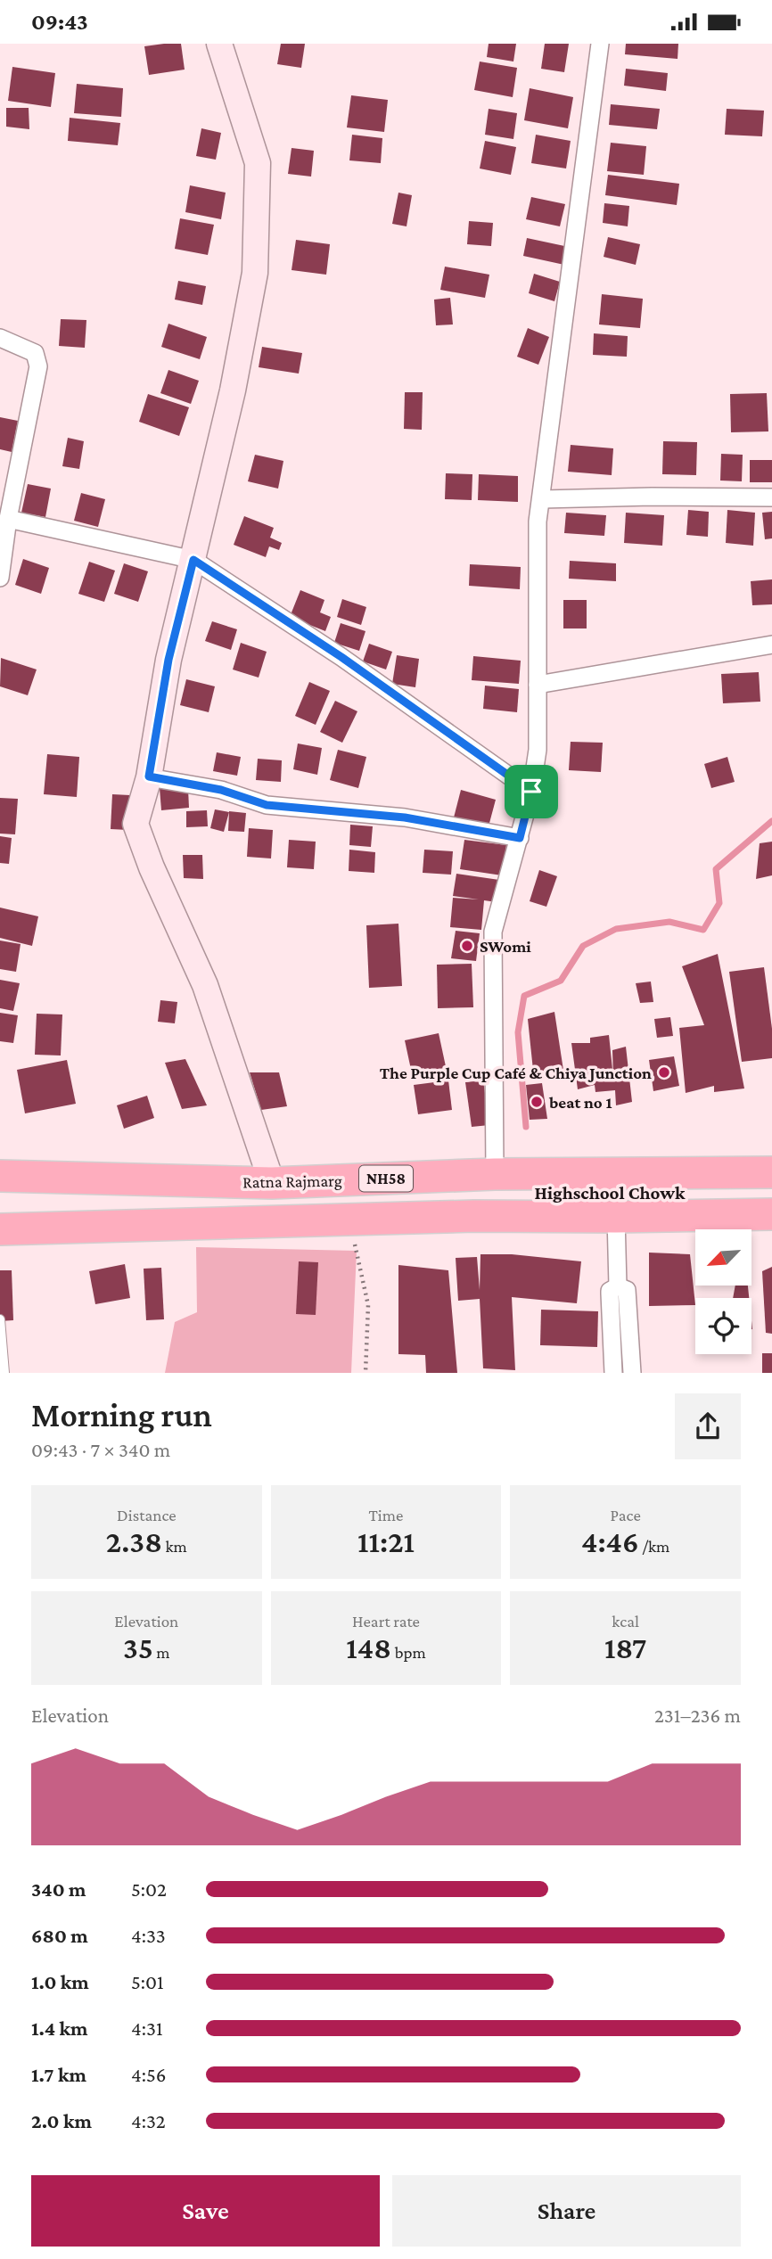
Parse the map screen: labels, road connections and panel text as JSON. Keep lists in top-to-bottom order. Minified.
{"streets":{"highway":["NH58","Ratna Rajmarg"]},"districts":["Highschool Chowk"],"places":["SWomi","The Purple Cup Café & Chiya Junction","beat no 1"],"north":"bottom left","page":{"status":"09:43","heading":["Morning run","09:43 · 7 × 340 m"],"stats":[["Distance","2.38 km"],["Time","11:21"],["Pace","4:46 /km"],["Elevation","35 m"],["Heart rate","148 bpm"],["kcal","187"]],"chart":["Elevation","231–236 m"],"list":[{"name":"340 m","note":"5:02"},{"name":"680 m","note":"4:33"},{"name":"1.0 km","note":"5:01"},{"name":"1.4 km","note":"4:31"},{"name":"1.7 km","note":"4:56"},{"name":"2.0 km","note":"4:32"}],"buttons":["Save","Share"]}}
